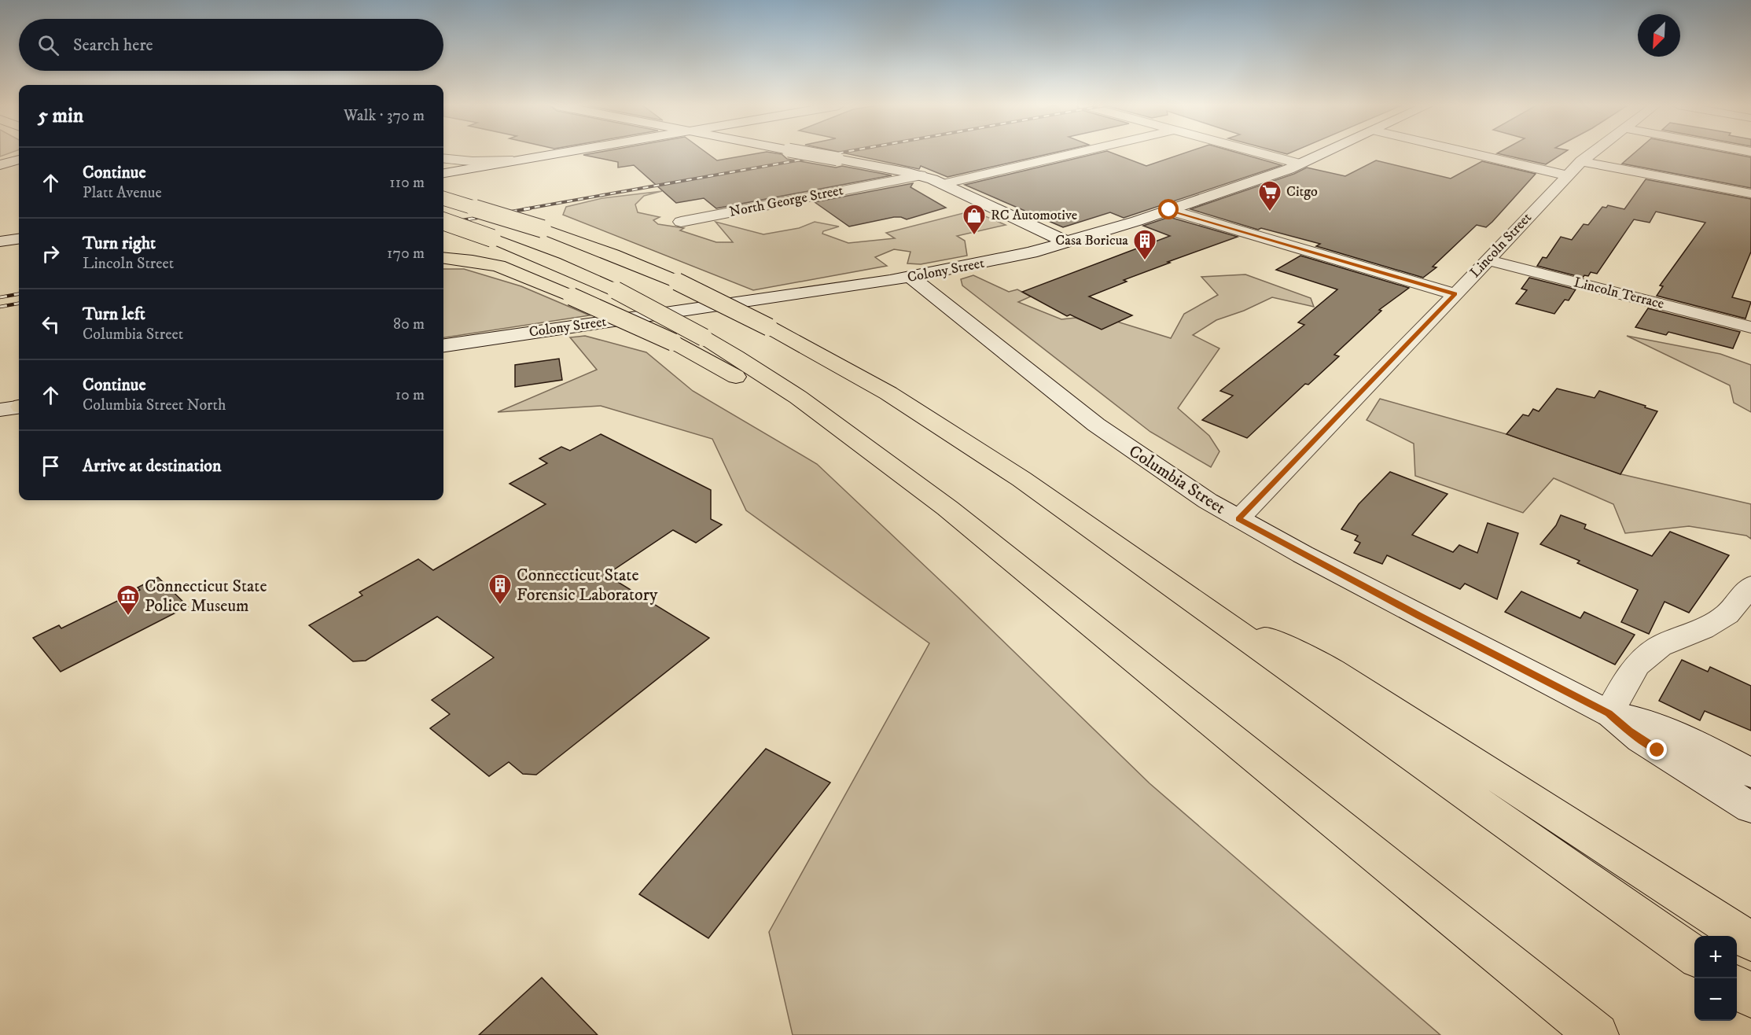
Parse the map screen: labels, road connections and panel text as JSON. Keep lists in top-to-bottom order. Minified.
{"streets":{"street":["North George Street","Lincoln Street","Colony Street","Lincoln Terrace","Columbia Street"]},"crossings":[["Lincoln Street","Lincoln Terrace"],["Lincoln Street","Columbia Street"],["Colony Street","Columbia Street"]],"places":{"supermarket":["Citgo"],"shop":["RC Automotive"],"building":["Casa Boricua","Connecticut State Forensic Laboratory"],"museum":["Connecticut State Police Museum"]},"north":"bottom left","page":{"search":"Search here","heading":["5 min","Walk · 370 m"],"list":[["Continue","Platt Avenue","110 m"],["Turn right","Lincoln Street","170 m"],["Turn left","Columbia Street","80 m"],["Continue","Columbia Street North","10 m"],"Arrive at destination"],"map_buttons":["+","−"]}}
